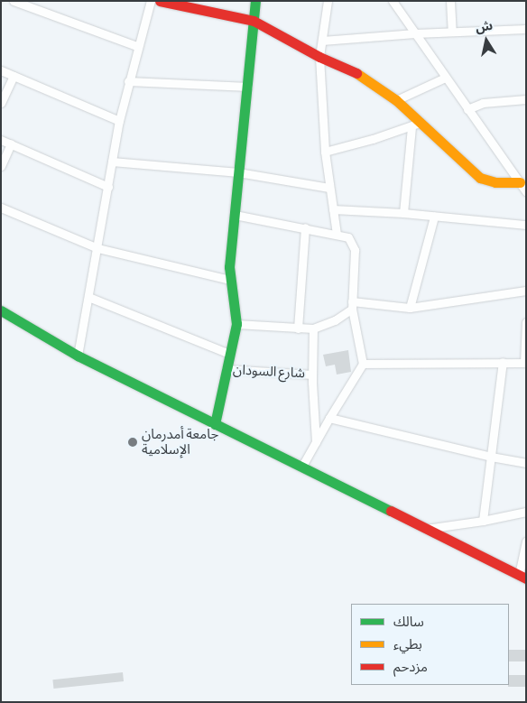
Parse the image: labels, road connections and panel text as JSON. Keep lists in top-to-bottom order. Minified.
{"streets":{"street":["شارع السودان"]},"places":["جامعة أمدرمان الإسلامية"],"legend":["سالك","بطيء","مزدحم"],"north":"top"}
